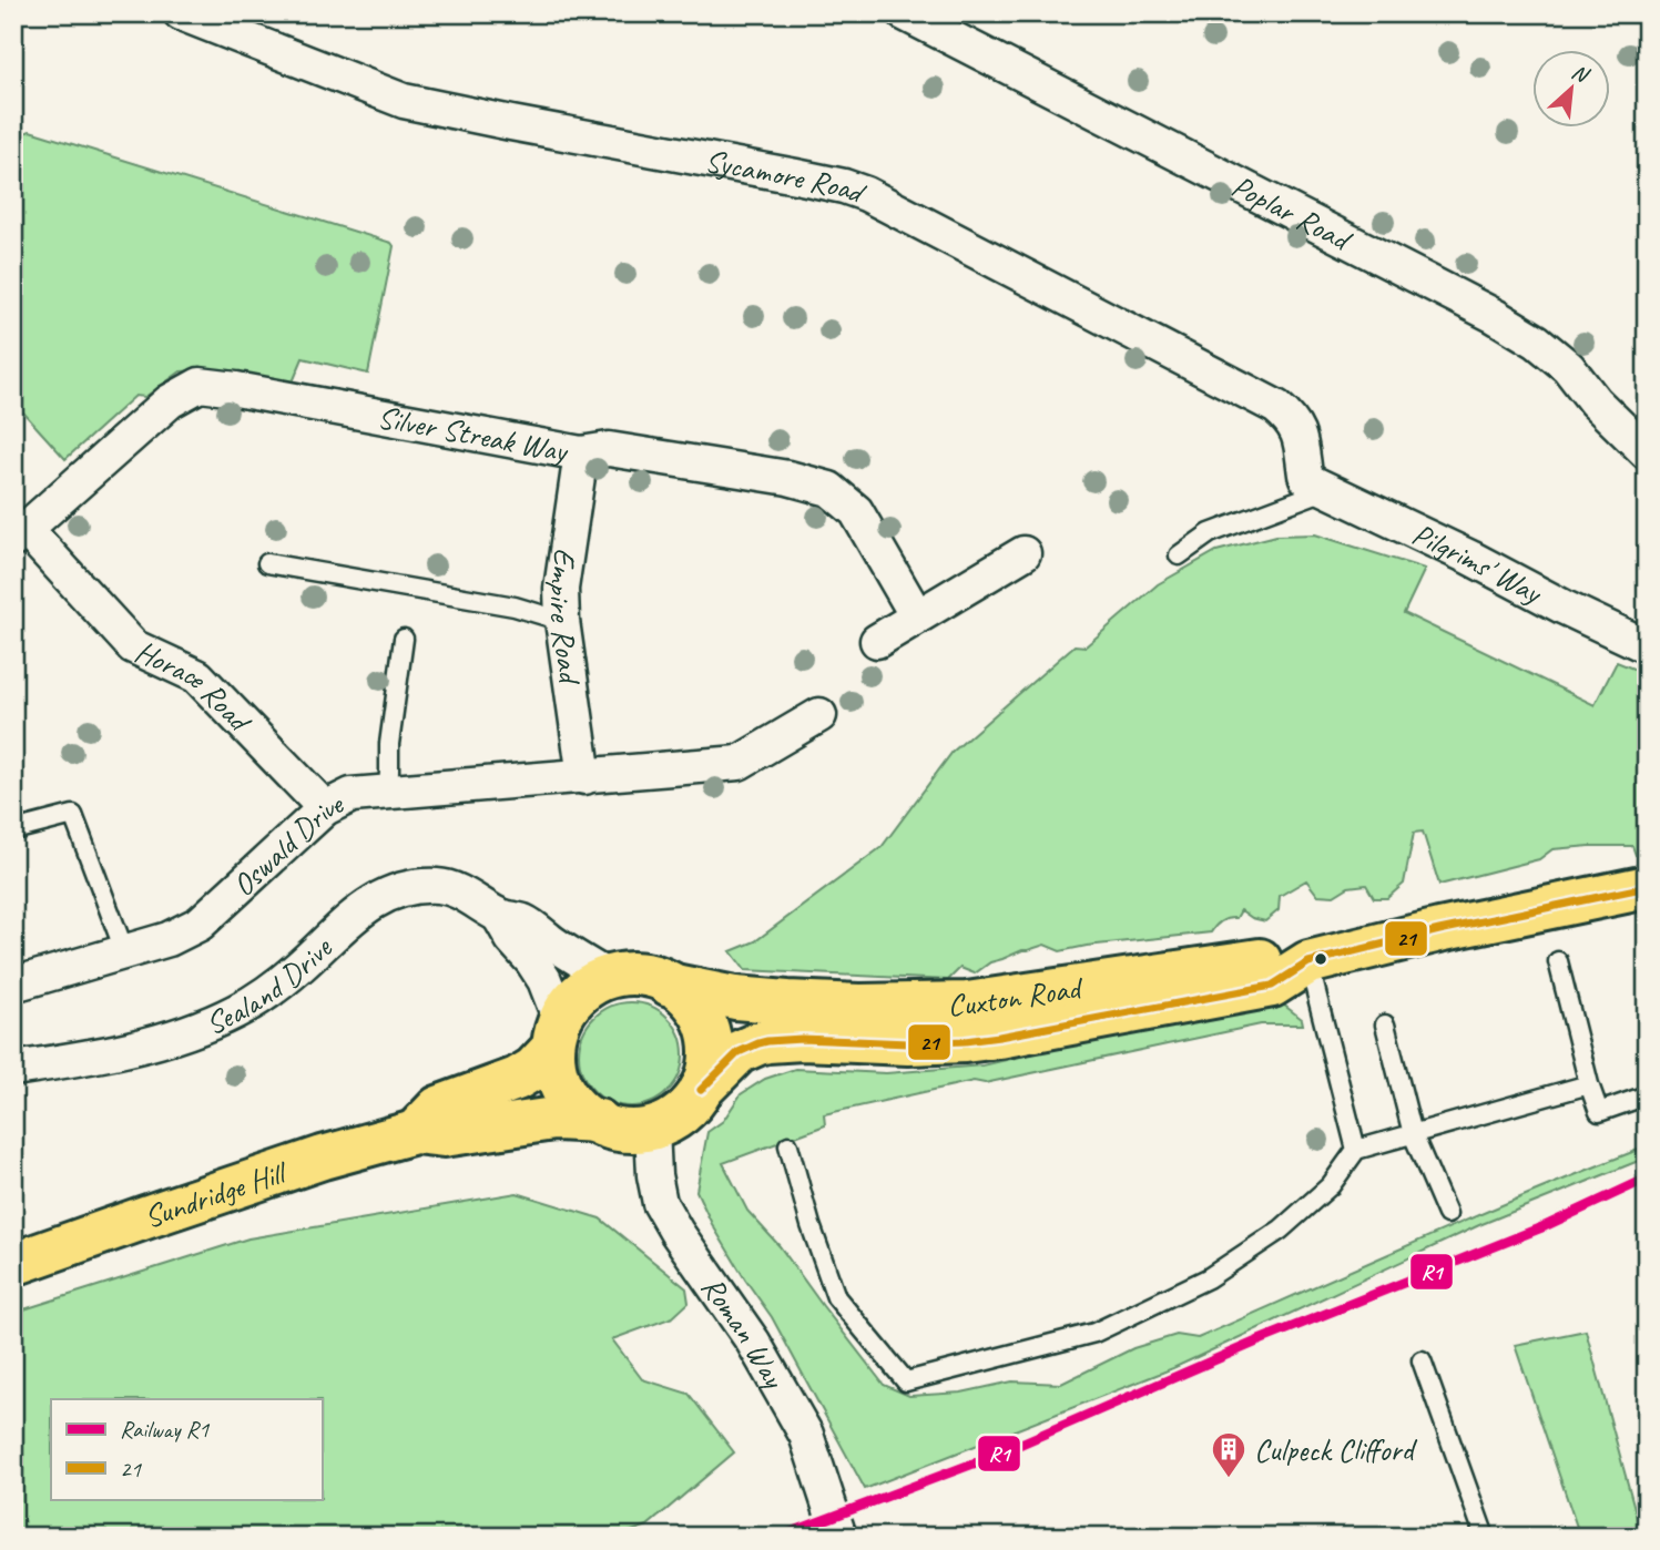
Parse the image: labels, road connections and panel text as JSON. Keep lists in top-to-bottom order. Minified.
{"streets":{"main road":["Cuxton Road","Sundridge Hill"],"street":["Sycamore Road","Poplar Road","Silver Streak Way","Pilgrims' Way","Empire Road","Horace Road","Oswald Drive","Sealand Drive","Roman Way"]},"crossings":[["Sycamore Road","Pilgrims' Way"],["Silver Streak Way","Empire Road"],["Silver Streak Way","Horace Road"],["Empire Road","Oswald Drive"],["Horace Road","Oswald Drive"],["Sealand Drive","Cuxton Road"],["Sealand Drive","Sundridge Hill"],["Sealand Drive","Roman Way"],["Cuxton Road","Sundridge Hill"],["Cuxton Road","Roman Way"],["Sundridge Hill","Roman Way"]],"places":{"building":["Culpeck Clifford"]},"lines":["transit line 21","rail line R1"],"legend":["Railway R1","21"],"north":"top right"}
